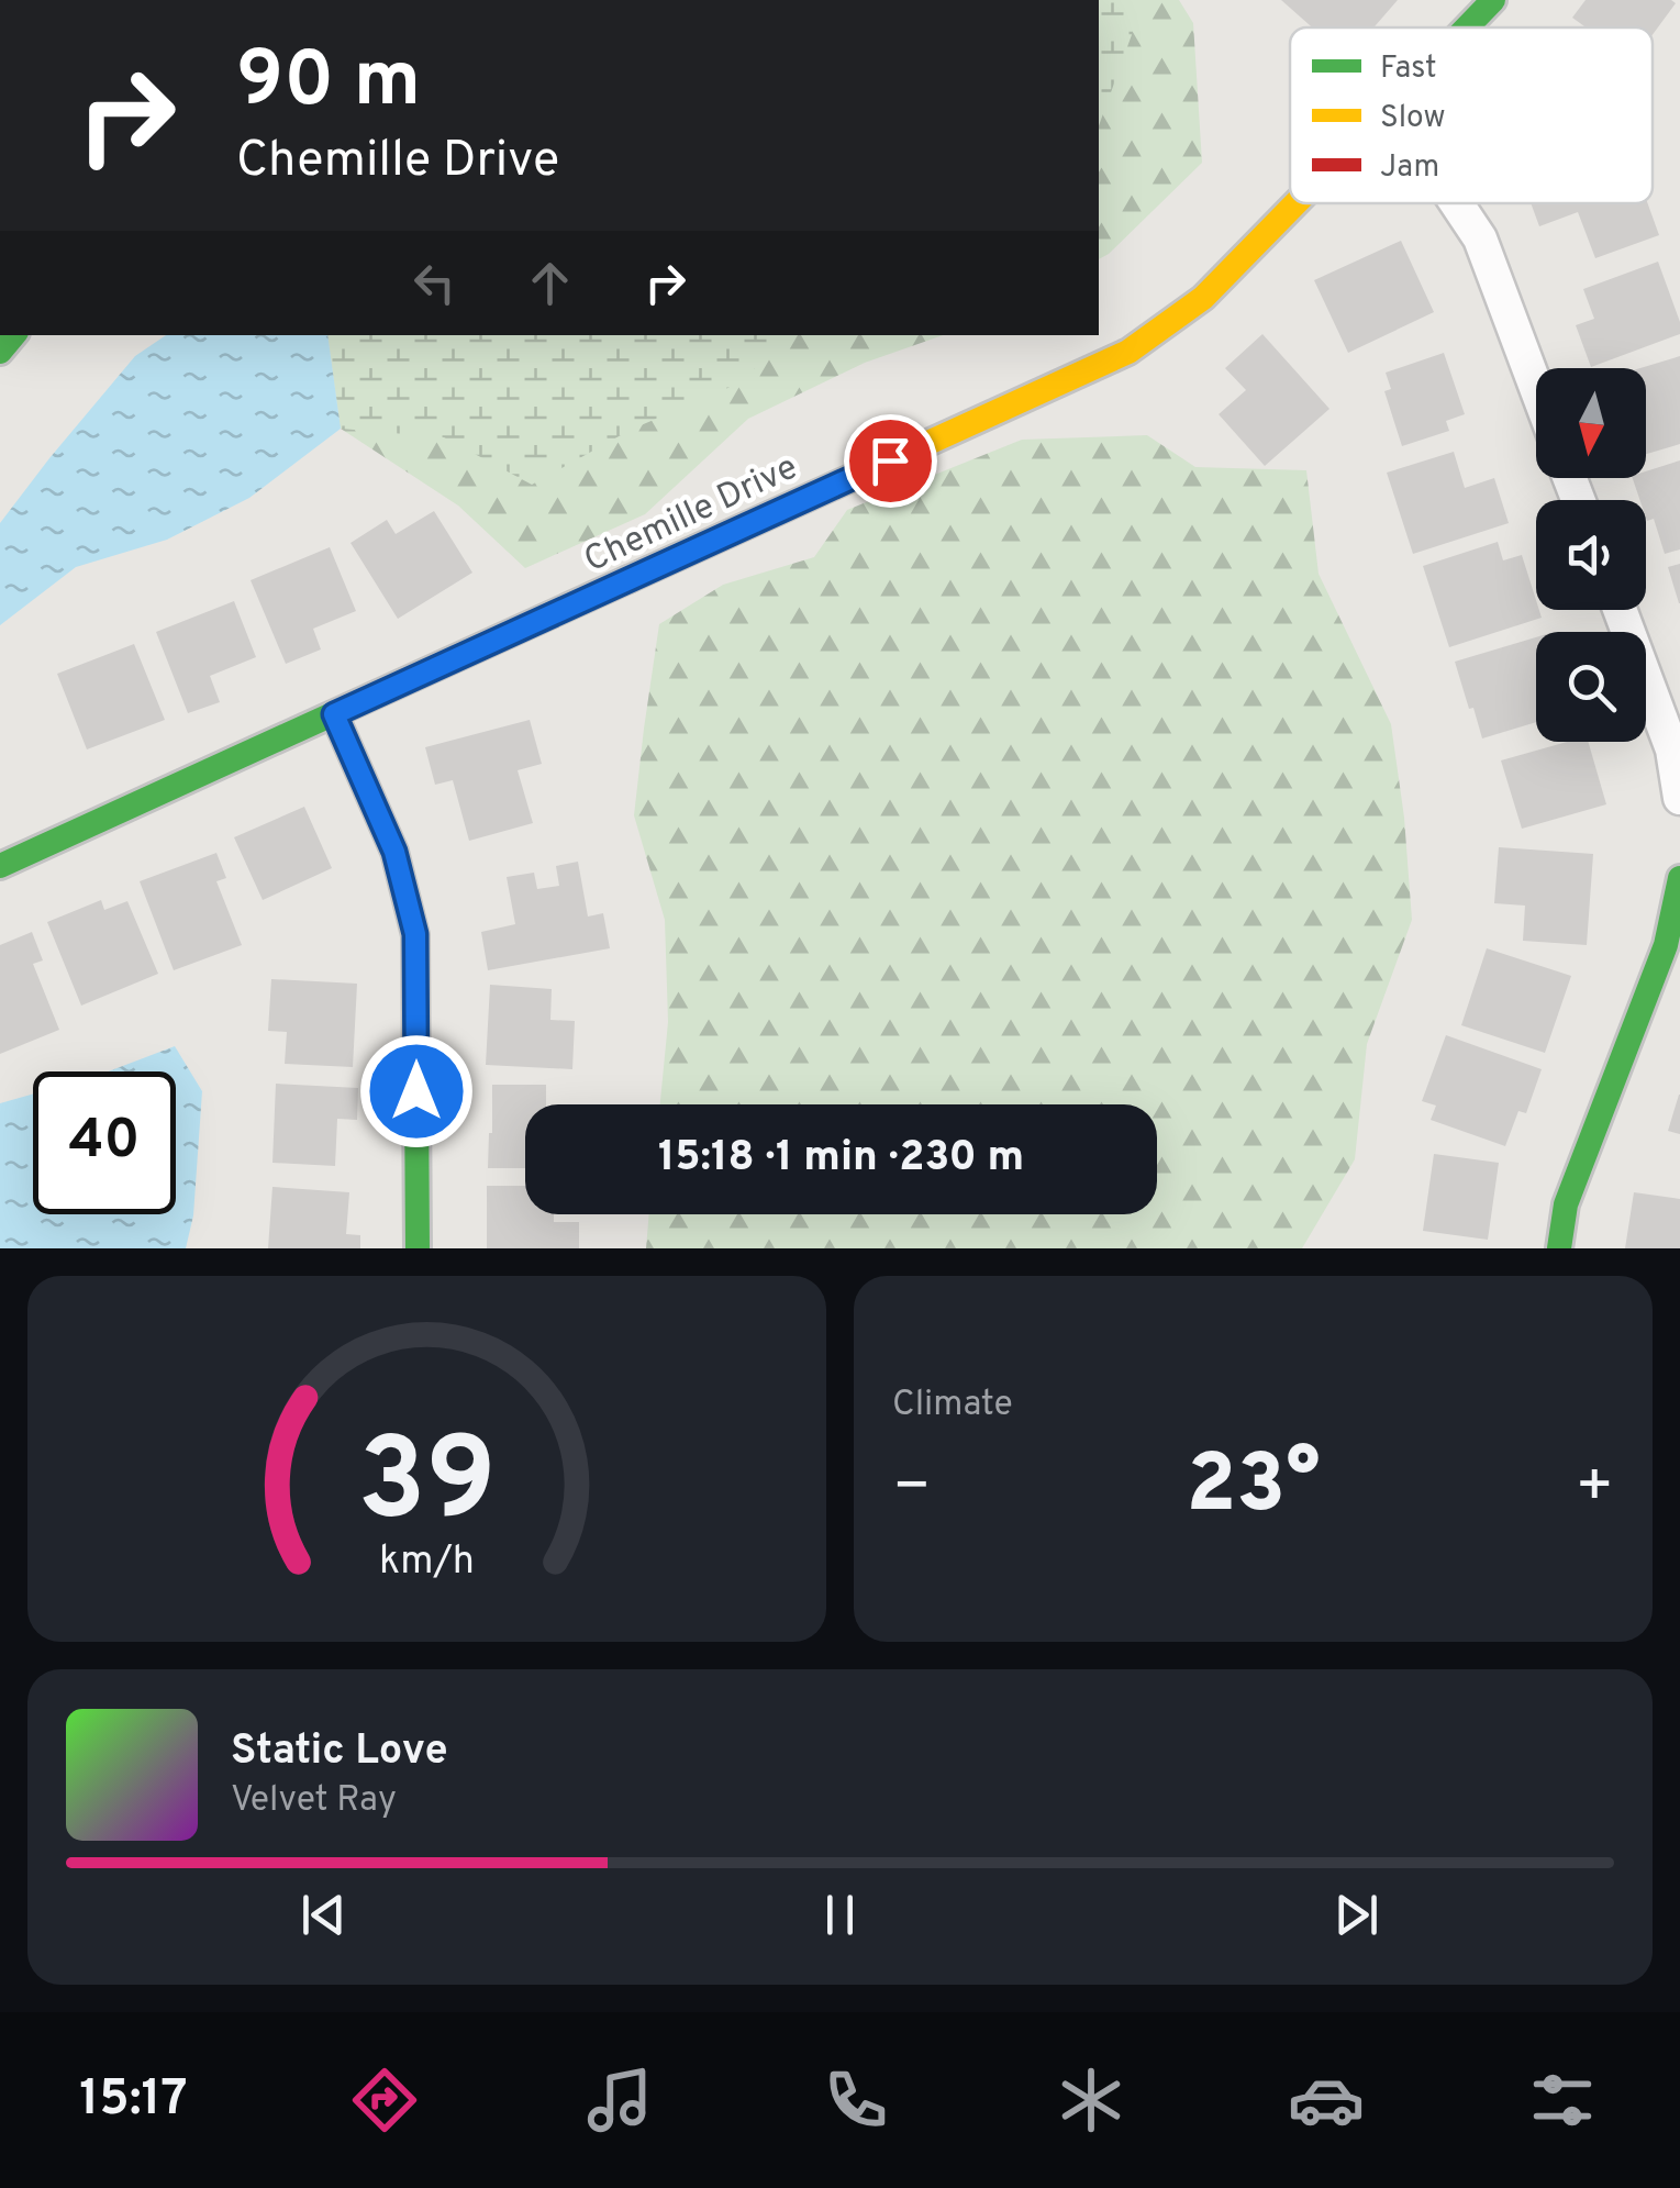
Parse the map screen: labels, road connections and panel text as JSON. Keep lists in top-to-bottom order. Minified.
{"streets":{"main road":["Chemille Drive"]},"legend":["Fast","Slow","Jam"],"north":"bottom","page":{"turn":["90 m","Chemille Drive"],"limit":"40","trip":"15:18 · 1 min · 230 m","tile":"Climate","heat":["−","23°","+"],"song":["Static Love","Velvet Ray"],"tabs":"15:17","gauge":["39","km/h"]}}
